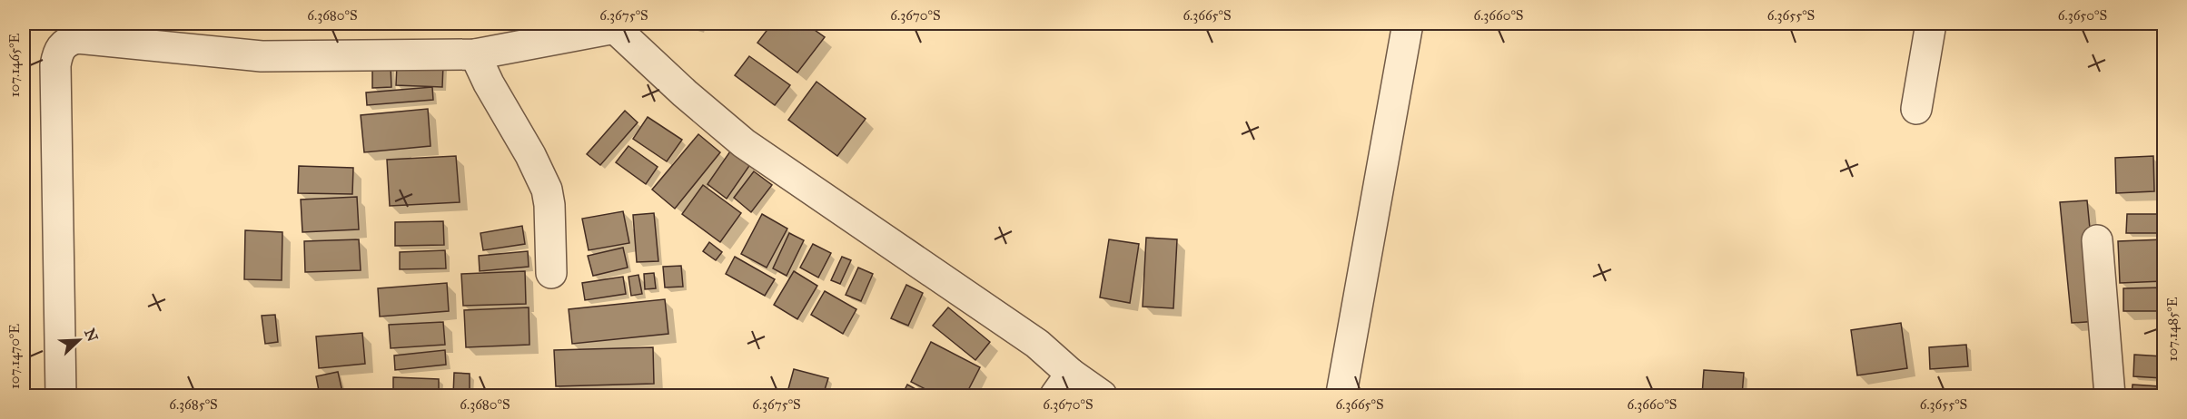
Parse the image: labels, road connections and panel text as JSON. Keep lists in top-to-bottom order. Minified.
{"north":"top right","coordinates":["6.3680°S","6.3675°S","6.3670°S","6.3665°S","6.3660°S","6.3655°S","6.3650°S","107.1465°E","107.1485°E","107.1470°E","6.3685°S"]}
